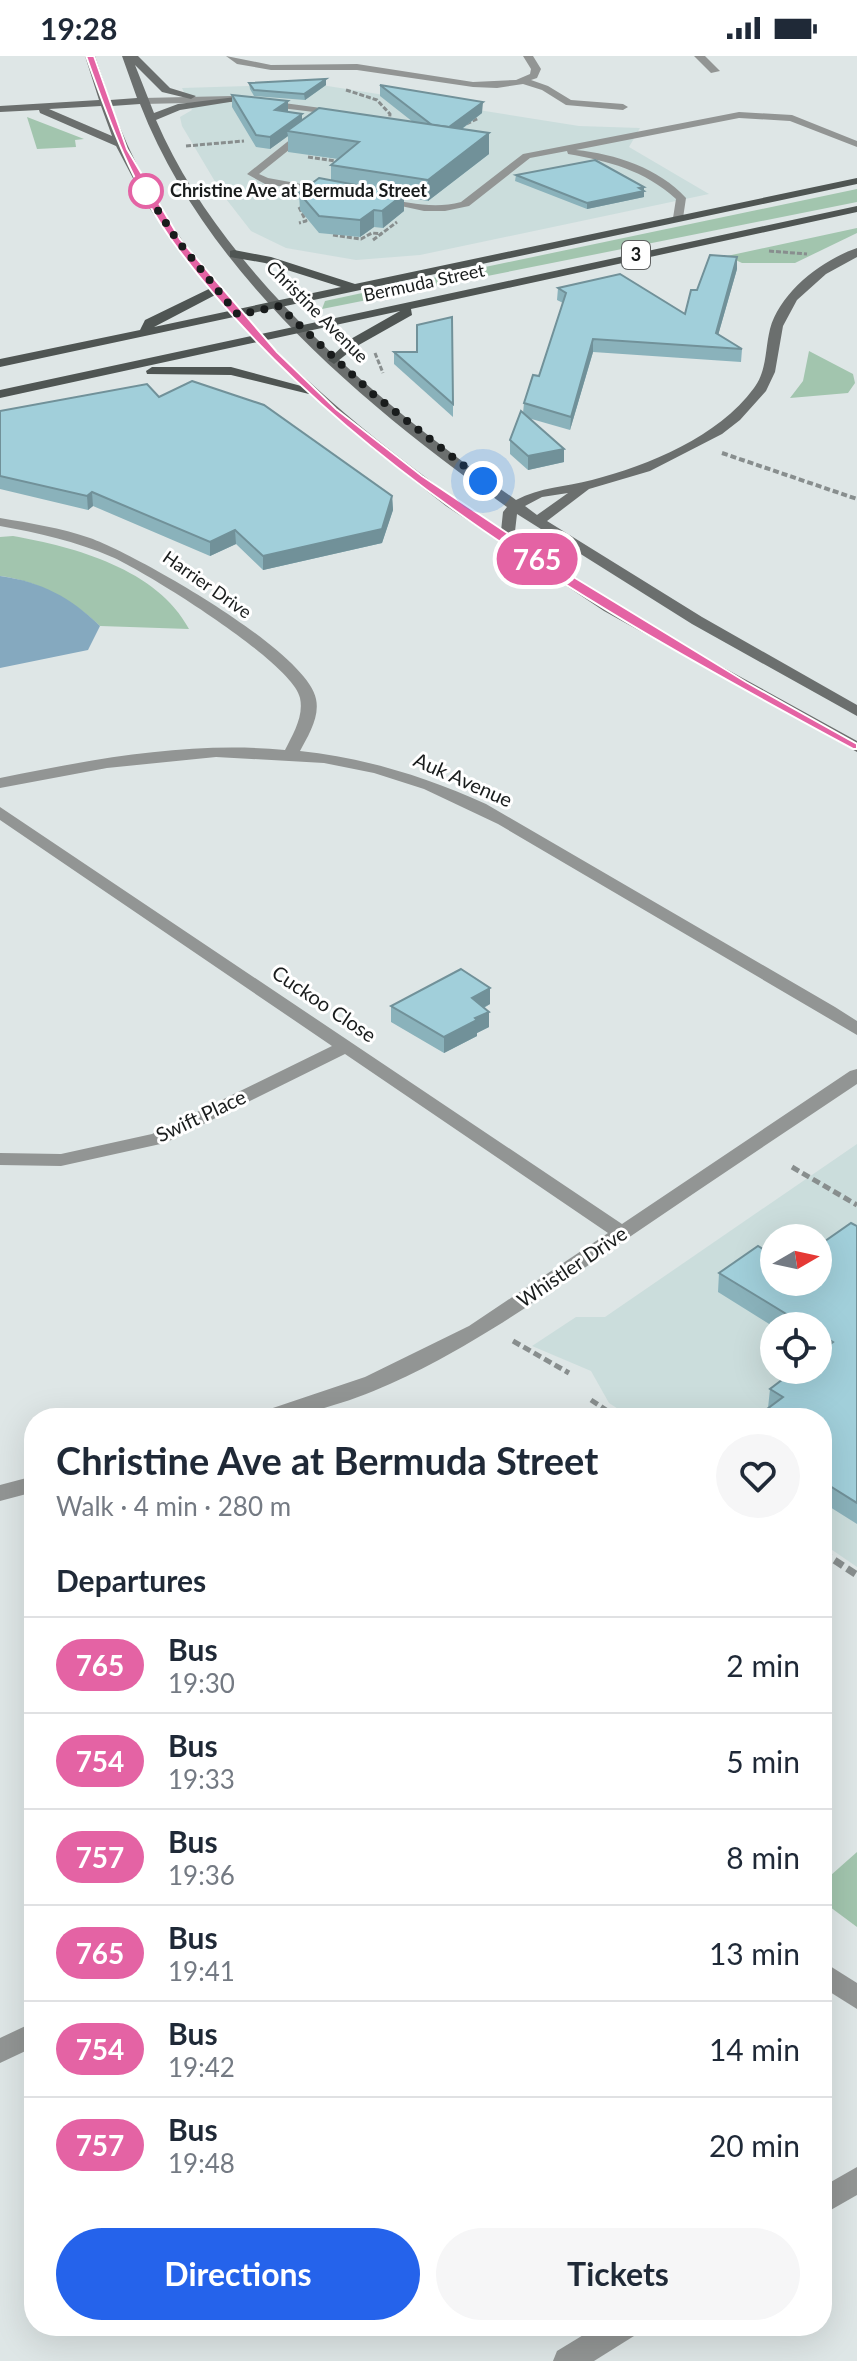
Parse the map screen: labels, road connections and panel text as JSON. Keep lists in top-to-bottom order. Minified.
{"streets":{"main road":["3","Bermuda Street"],"street":["Christine Avenue","Harrier Drive","Auk Avenue","Cuckoo Close","Swift Place","Whistler Drive"]},"crossings":[["Bermuda Street","Christine Avenue"],["Harrier Drive","Auk Avenue"],["Cuckoo Close","Swift Place"],["Cuckoo Close","Whistler Drive"]],"places":["Christine Ave at Bermuda Street"],"lines":["bus line 765"],"north":"right","page":{"status":"19:28","on_map":"765","heading":[["Christine Ave at Bermuda Street","Walk · 4 min · 280 m"],"Departures"],"list":[{"mark":"765","name":"Bus","note":"19:30","value":"2 min"},{"mark":"754","name":"Bus","note":"19:33","value":"5 min"},{"mark":"757","name":"Bus","note":"19:36","value":"8 min"},{"mark":"765","name":"Bus","note":"19:41","value":"13 min"},{"mark":"754","name":"Bus","note":"19:42","value":"14 min"},{"mark":"757","name":"Bus","note":"19:48","value":"20 min"}],"buttons":["Directions","Tickets"]}}
